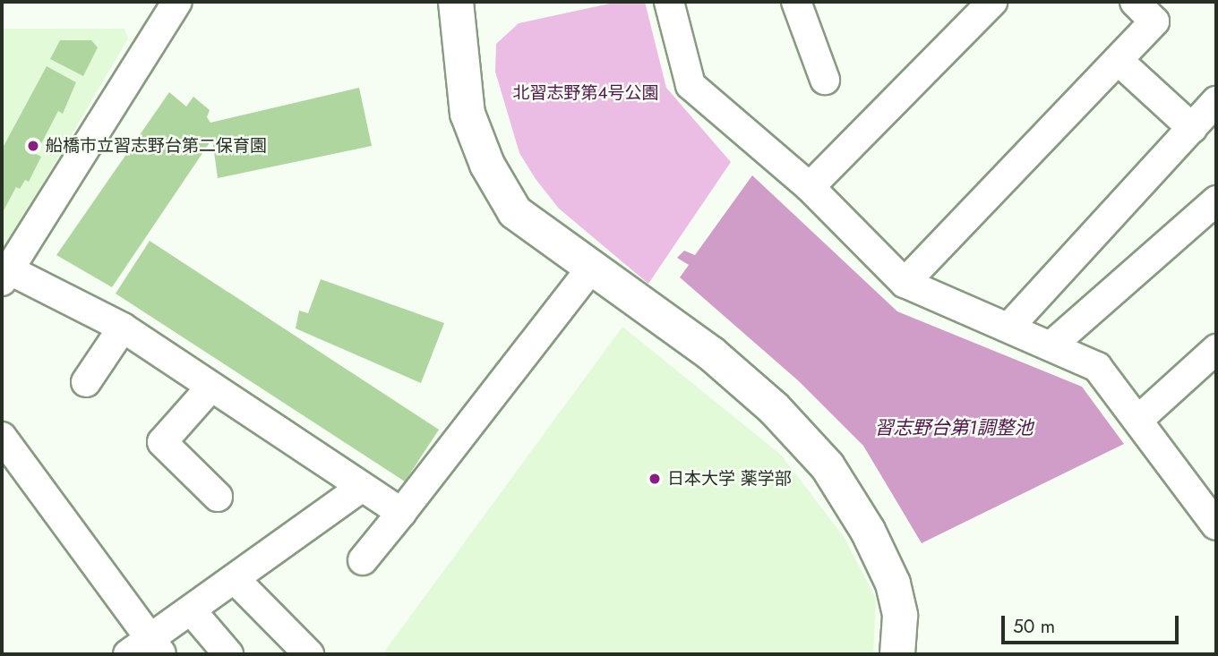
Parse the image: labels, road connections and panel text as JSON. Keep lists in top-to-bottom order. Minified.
{"water":["習志野台第1調整池"],"parks":["北習志野第4号公園"],"places":["船橋市立習志野台第二保育園","日本大学 薬学部"],"scale_bar":"50 m"}
